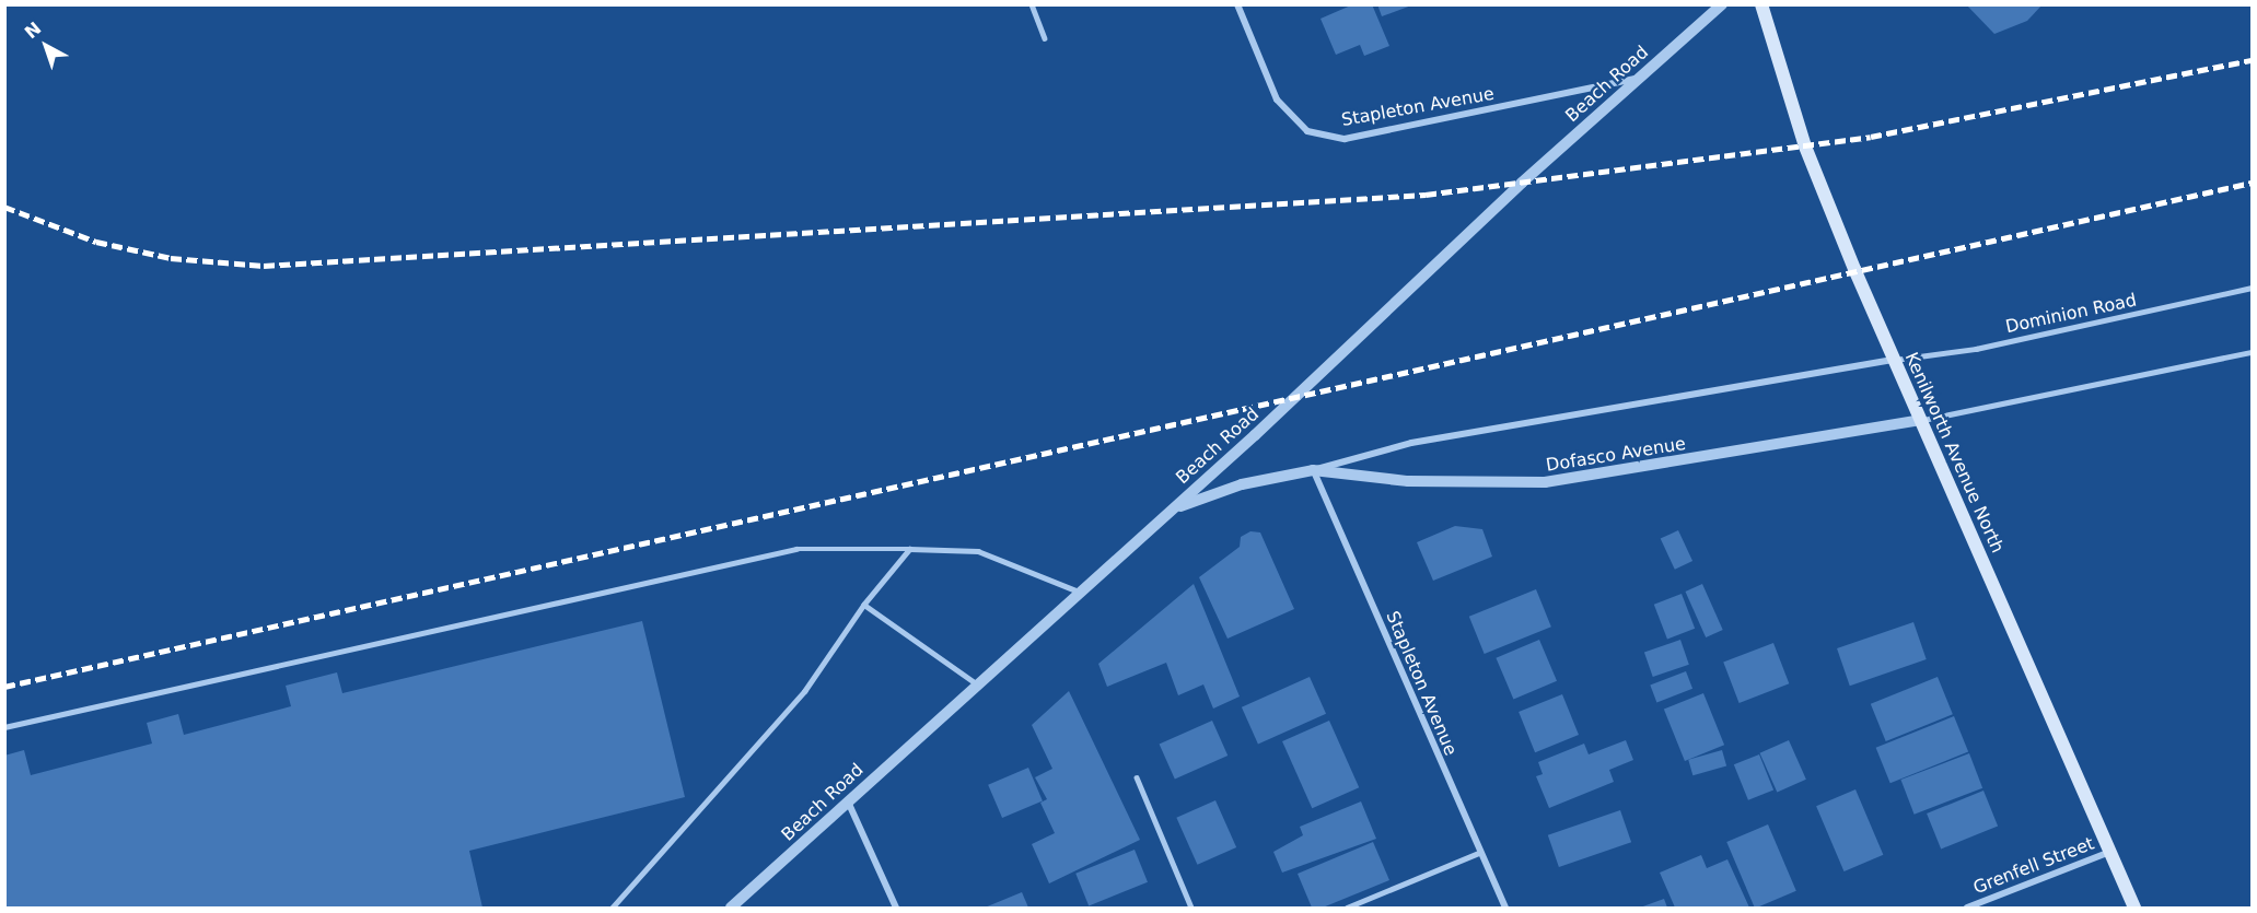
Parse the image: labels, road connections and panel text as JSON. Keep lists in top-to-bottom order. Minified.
{"streets":{"main road":["Kenilworth Avenue North"],"street":["Beach Road","Stapleton Avenue","Dofasco Avenue","Grenfell Street"],"lane":["Dominion Road"]},"crossings":[["Beach Road","Stapleton Avenue"],["Beach Road","Dofasco Avenue"],["Stapleton Avenue","Dofasco Avenue"],["Dominion Road","Kenilworth Avenue North"],["Dominion Road","Dofasco Avenue"],["Kenilworth Avenue North","Dofasco Avenue"],["Kenilworth Avenue North","Grenfell Street"]],"north":"top left"}
